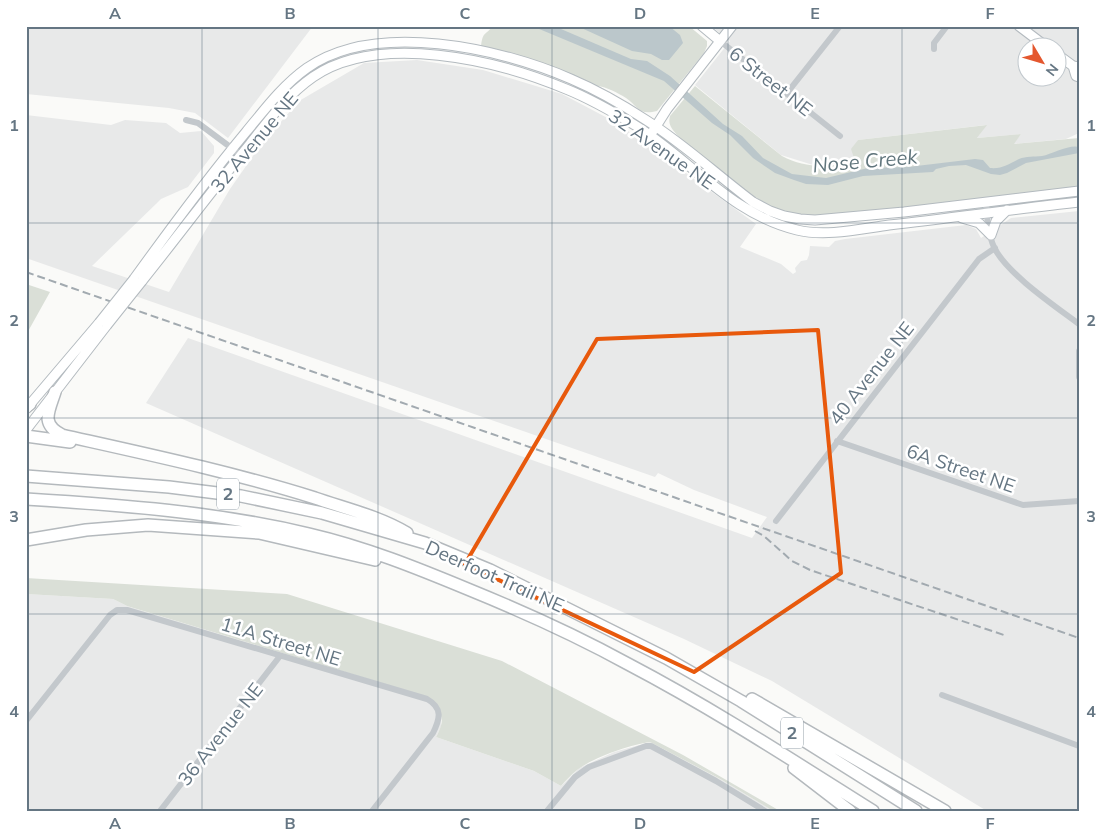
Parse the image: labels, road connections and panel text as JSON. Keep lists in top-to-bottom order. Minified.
{"streets":{"highway":["2","Deerfoot Trail NE"],"main road":["6 Street NE","32 Avenue NE"],"street":["40 Avenue NE","6A Street NE","11A Street NE","36 Avenue NE"]},"crossings":[["40 Avenue NE","6A Street NE"],["11A Street NE","36 Avenue NE"]],"water":["Nose Creek"],"north":"bottom right","grid":{"columns":["A","B","C","D","E","F"],"rows":["1","2","3","4"]}}
